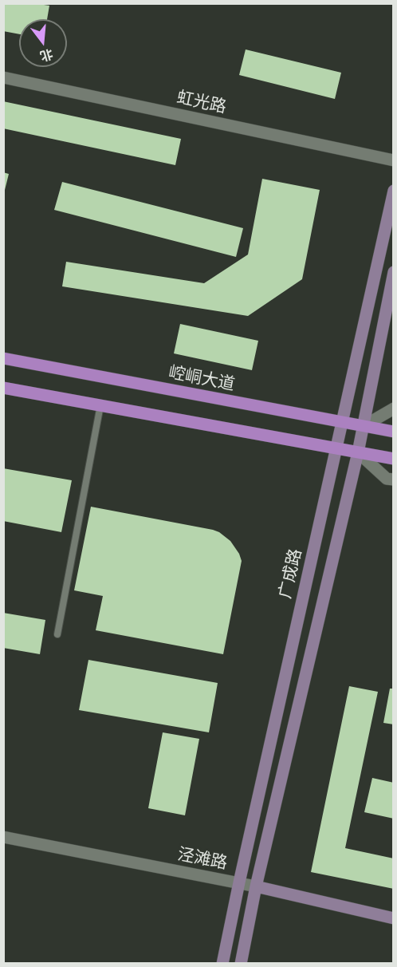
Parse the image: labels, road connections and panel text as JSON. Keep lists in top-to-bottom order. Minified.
{"streets":{"main road":["崆峒大道","广成路","泾滩路"],"street":["虹光路"]},"crossings":[["崆峒大道","广成路"],["广成路","泾滩路"]],"north":"bottom"}
